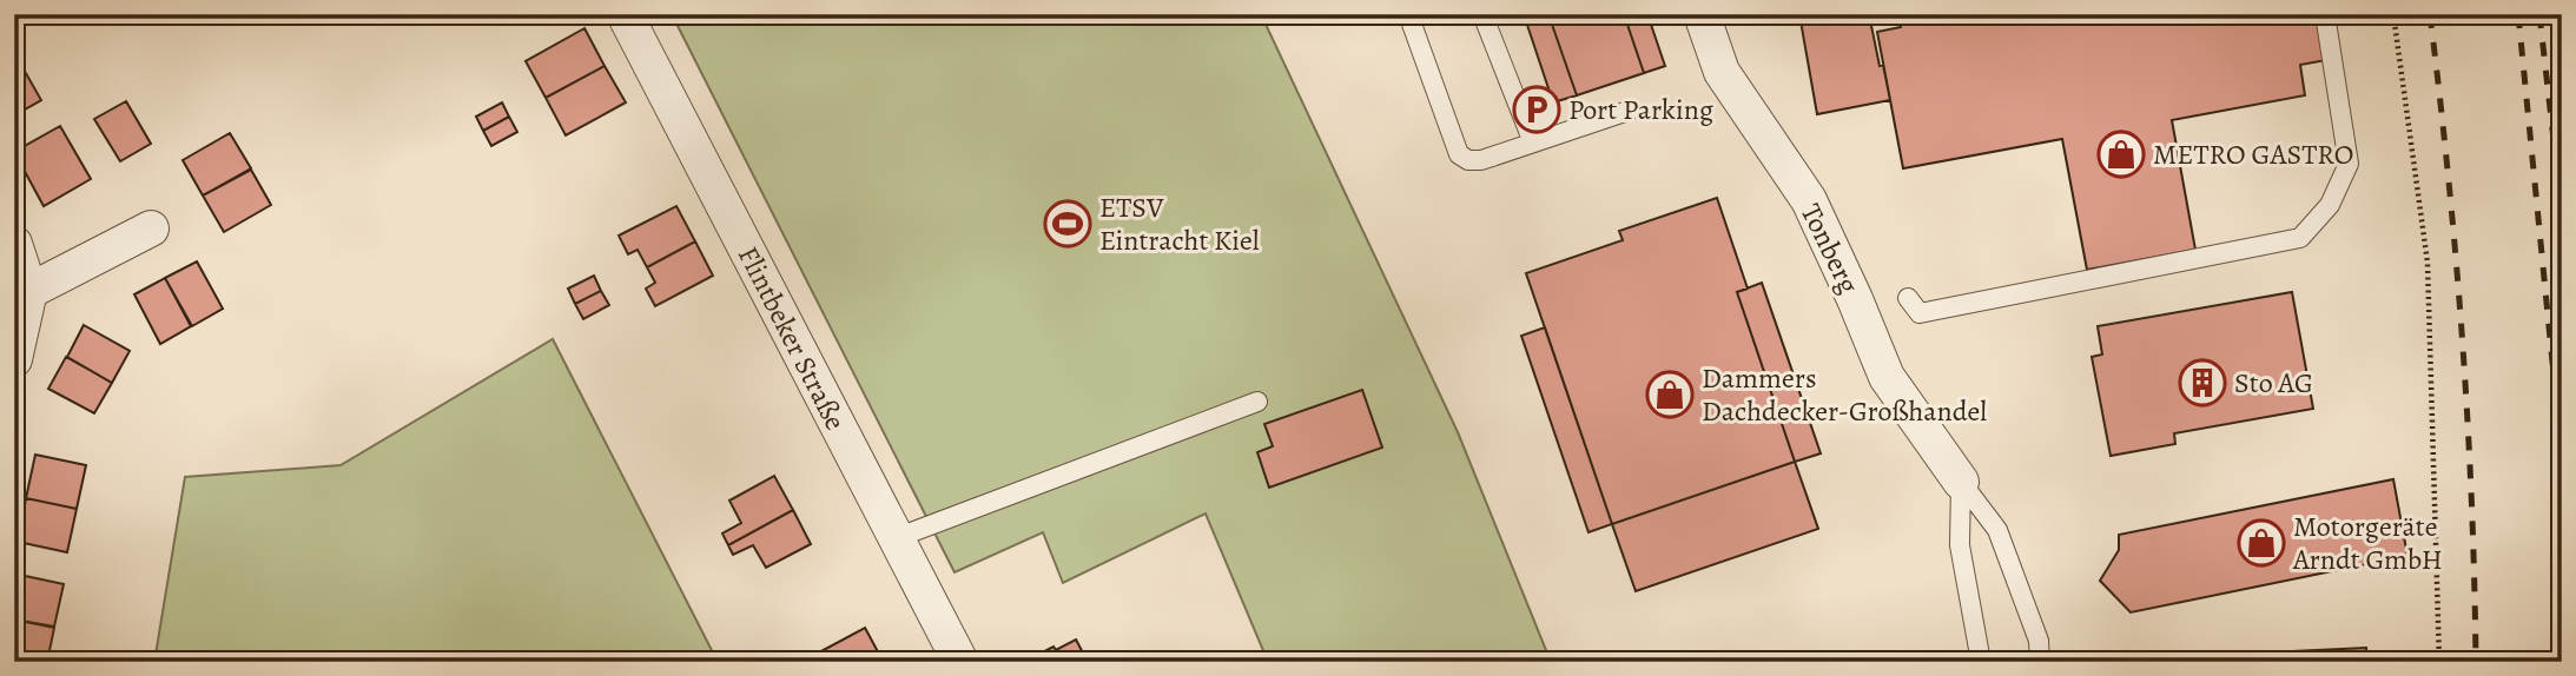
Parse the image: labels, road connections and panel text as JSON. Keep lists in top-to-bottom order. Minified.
{"streets":{"street":["Tonberg","Flintbeker Straße"]},"places":{"parking":["Port Parking"],"shop":["METRO GASTRO","Dammers Dachdecker-Großhandel","Motorgeräte Arndt GmbH"],"sports":["ETSV Eintracht Kiel"],"building":["Sto AG"]}}
